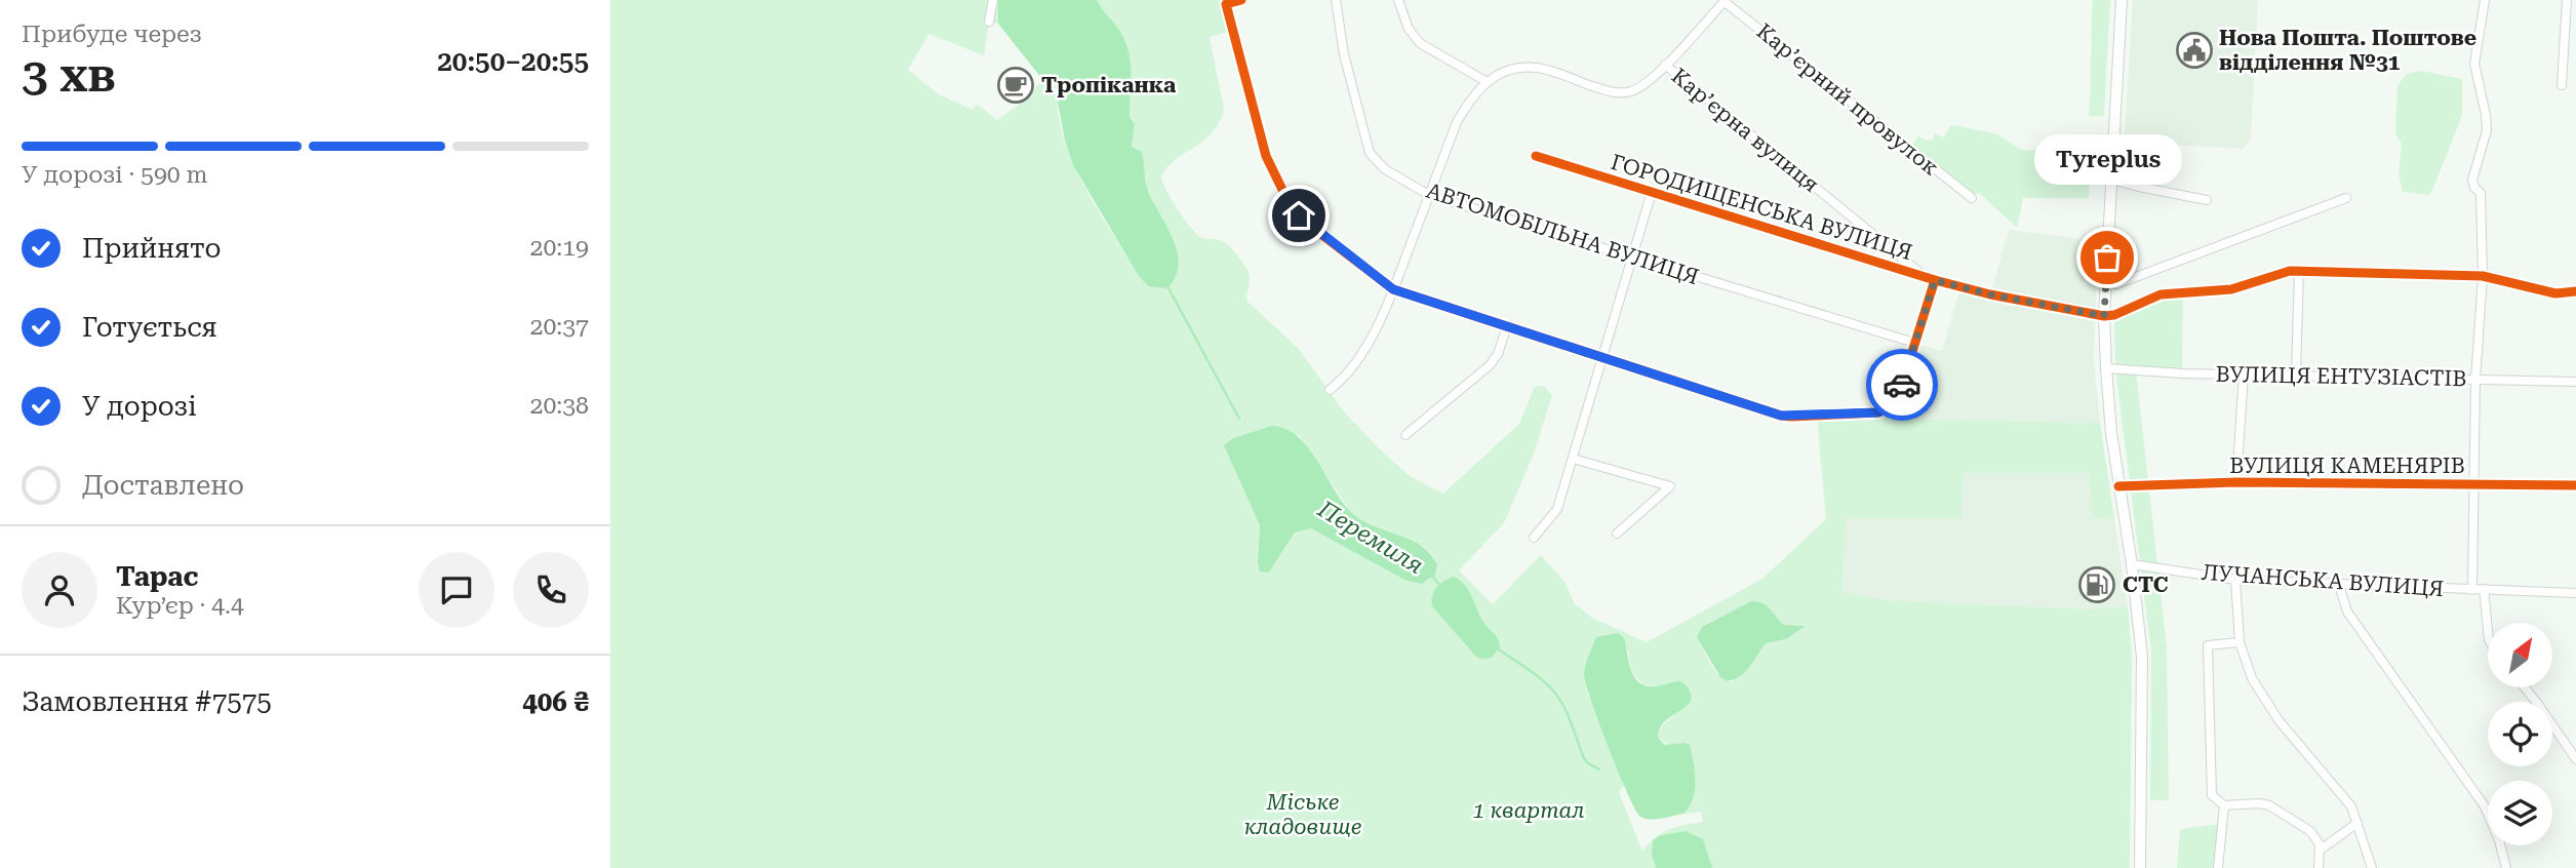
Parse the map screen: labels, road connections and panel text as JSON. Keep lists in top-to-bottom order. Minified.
{"streets":{"street":["Карʼєрний провулок","Карʼєрна вулиця","ГОРОДИЩЕНСЬКА ВУЛИЦЯ","АВТОМОБІЛЬНА ВУЛИЦЯ","ВУЛИЦЯ ЕНТУЗІАСТІВ","ВУЛИЦЯ КАМЕНЯРІВ","ЛУЧАНСЬКА ВУЛИЦЯ"]},"crossings":[["Карʼєрна вулиця","ГОРОДИЩЕНСЬКА ВУЛИЦЯ"]],"water":["Перемиля"],"parks":["Міське кладовище","1 квартал"],"places":{"public building":["Нова Пошта. Поштове відділення №31"],"cafe":["Тропіканка"],"other":["Tyreplus"],"fuel station":["СТС"]},"north":"top right","page":{"heading":["3 хв","Прибуде через","20:50–20:55"],"panel":["Тарас","Кур’єр · 4.4","Замовлення #7575","406 ₴"],"bar":"У дорозі · 590 m","bubble":"Tyreplus","list":[["Прийнято","20:19"],["Готується","20:37"],["У дорозі","20:38"],"Доставлено"]}}
